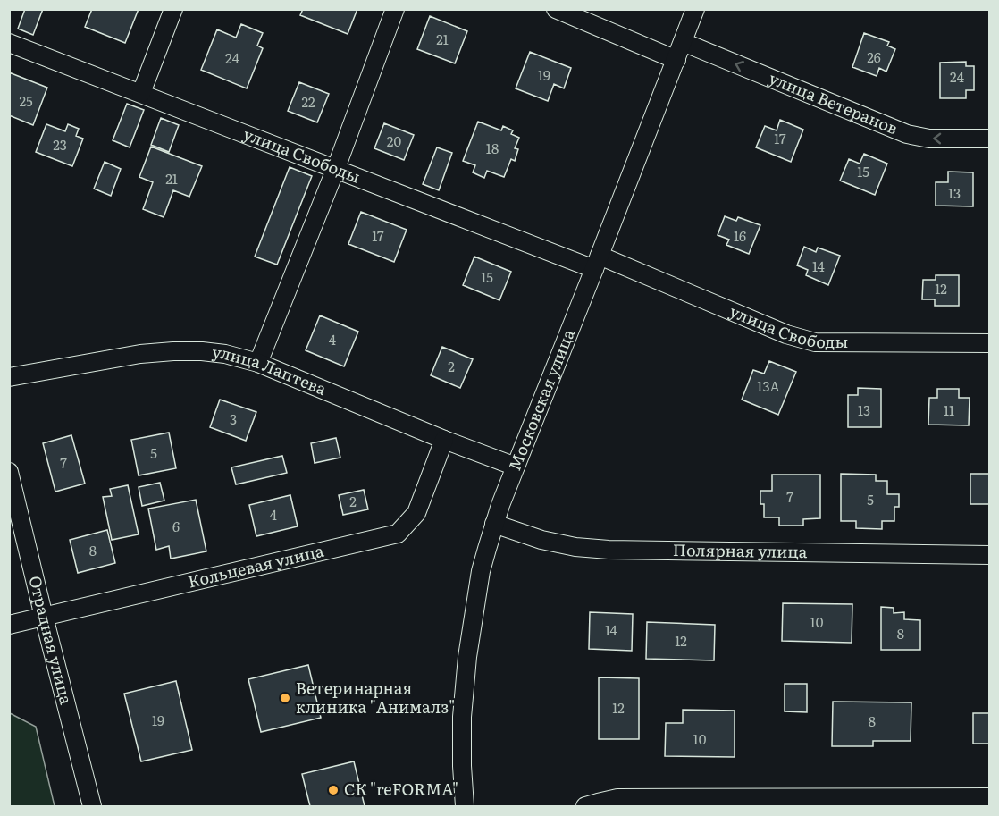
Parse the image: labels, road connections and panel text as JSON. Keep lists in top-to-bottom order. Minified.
{"streets":{"street":["улица Ветеранов","улица Свободы","улица Лаптева","Московская улица","Полярная улица","Кольцевая улица","Отрадная улица"]},"crossings":[["улица Ветеранов","Московская улица"],["улица Свободы","Московская улица"],["улица Лаптева","Московская улица"],["улица Лаптева","Кольцевая улица"],["Московская улица","Полярная улица"],["Кольцевая улица","Отрадная улица"]],"one_way":["улица Ветеранов"],"places":["Ветеринарная клиника \"Анималз\"","СК \"reFORMA\""],"house_numbers":["21","26","24","19","24","25","22","17","20","23","18","15","21","13","17","16","14","15","12","4","2","13А","13","11","3","5","7","7","5","2","4","6","8","10","14","8","12","12","19","8","10"]}
